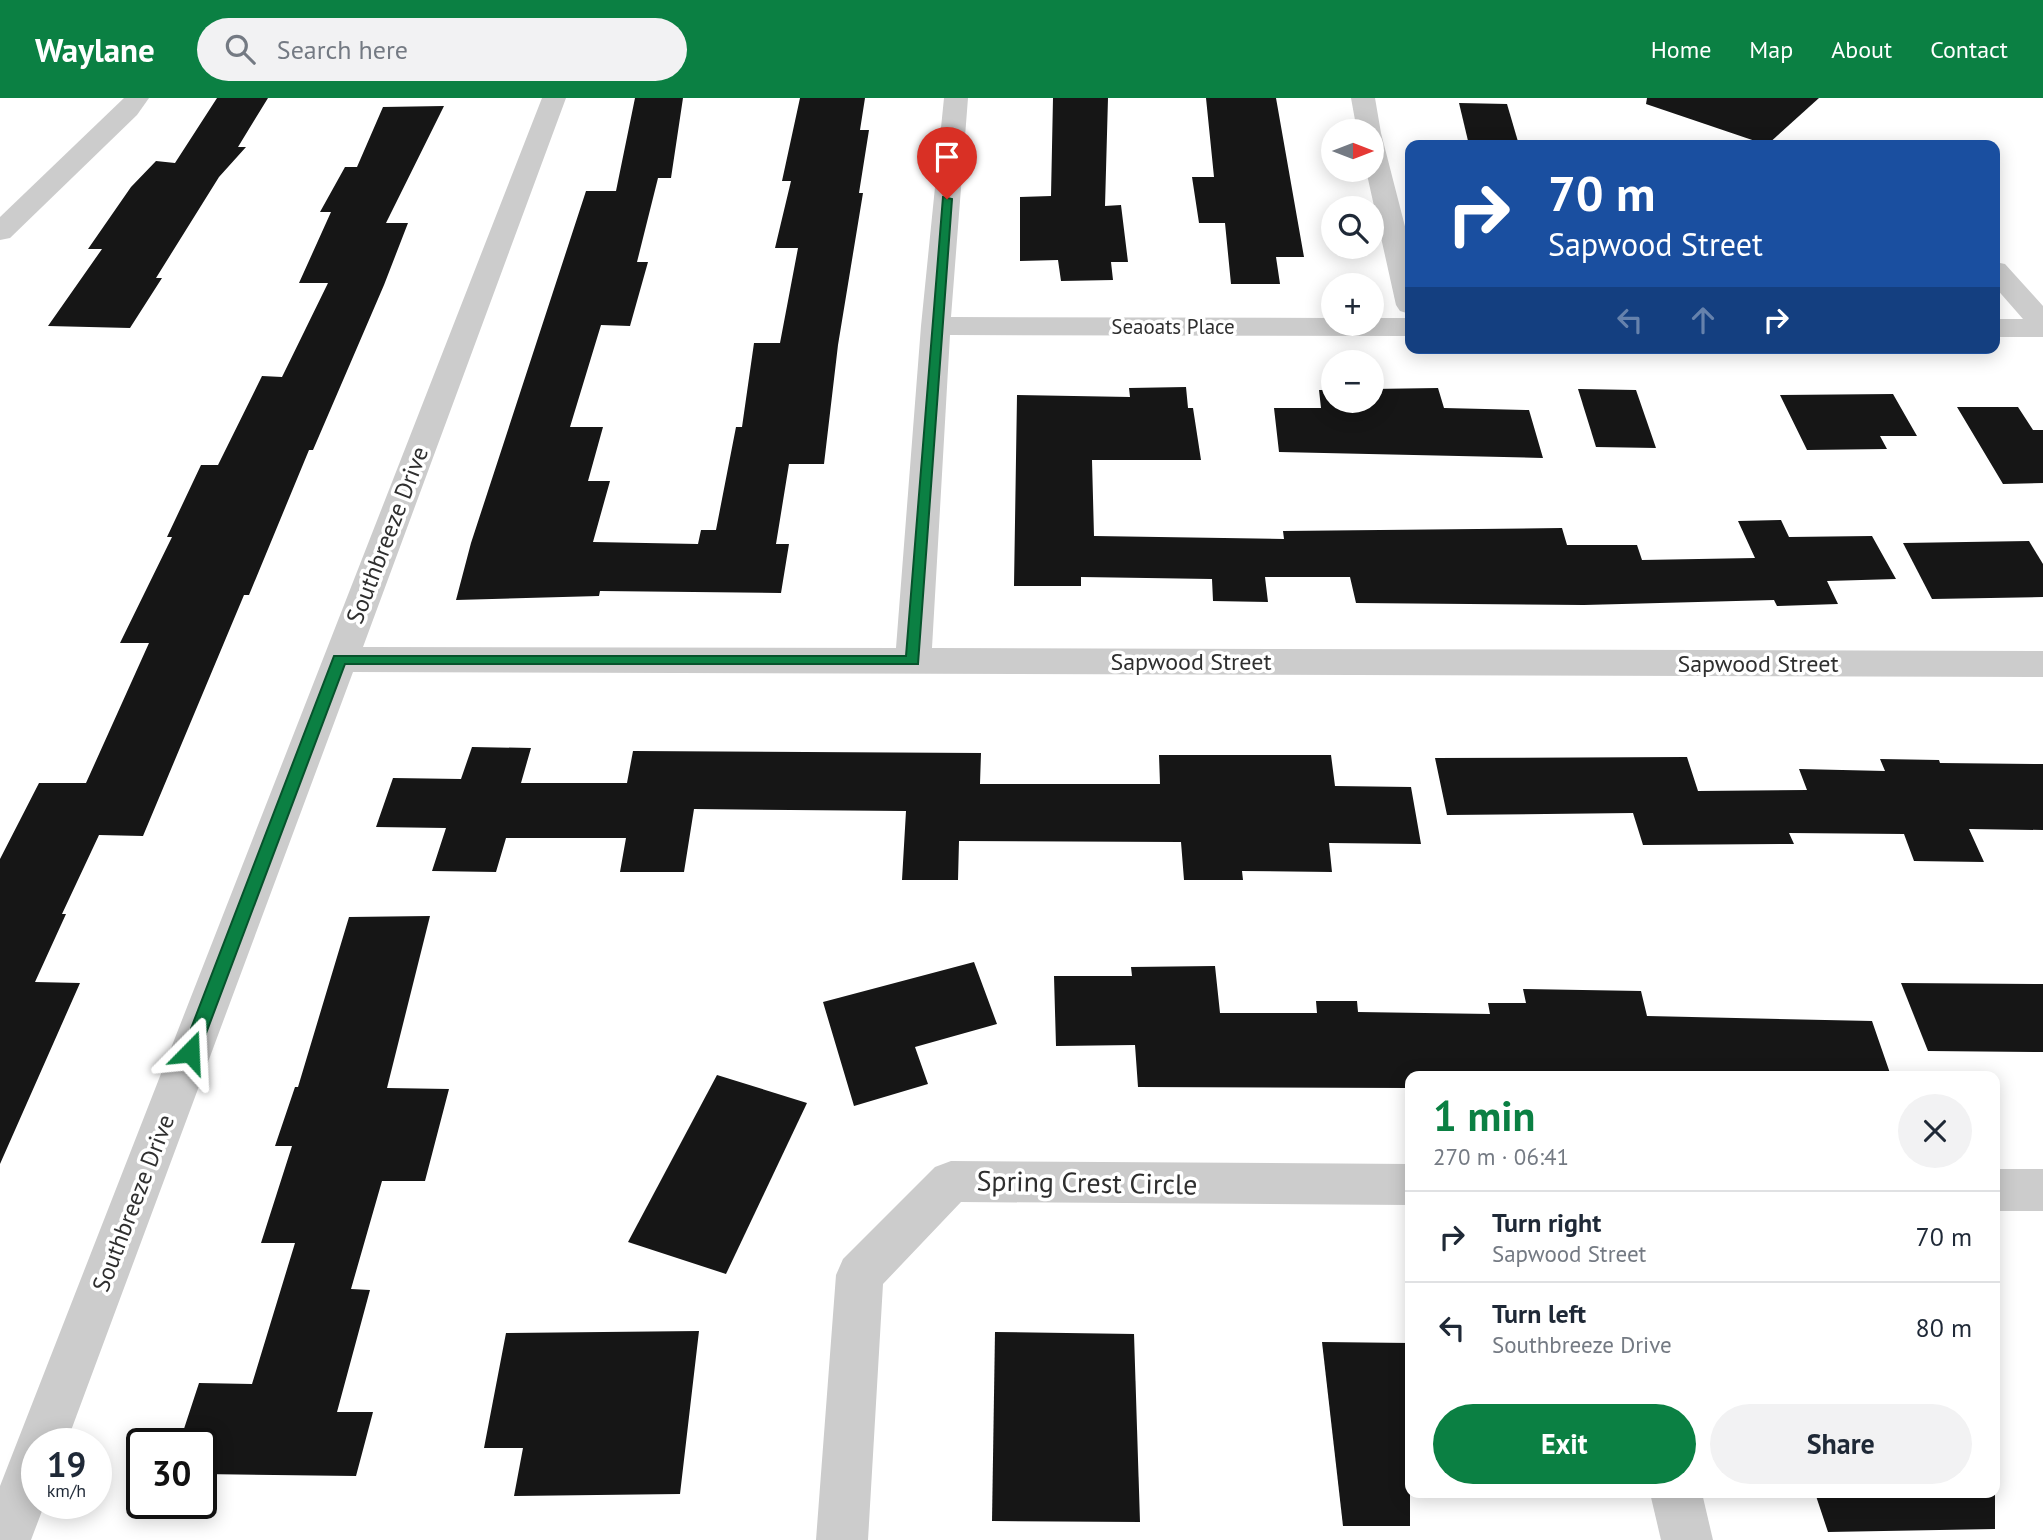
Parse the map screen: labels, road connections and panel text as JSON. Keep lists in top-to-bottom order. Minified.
{"streets":{"street":["Seaoats Place","Southbreeze Drive","Sapwood Street","Spring Crest Circle"]},"crossings":[["Southbreeze Drive","Sapwood Street"]],"north":"right","page":{"header":"Waylane","search":"Search here","nav":["Home","Map","About","Contact"],"map_buttons":["+","−"],"turn":["70 m","Sapwood Street"],"heading":["1 min","270 m · 06:41"],"list":[{"name":"Turn right","note":"Sapwood Street","value":"70 m"},{"name":"Turn left","note":"Southbreeze Drive","value":"80 m"}],"buttons":["Exit","Share"],"speed":"19 km/h","limit":"30"}}
